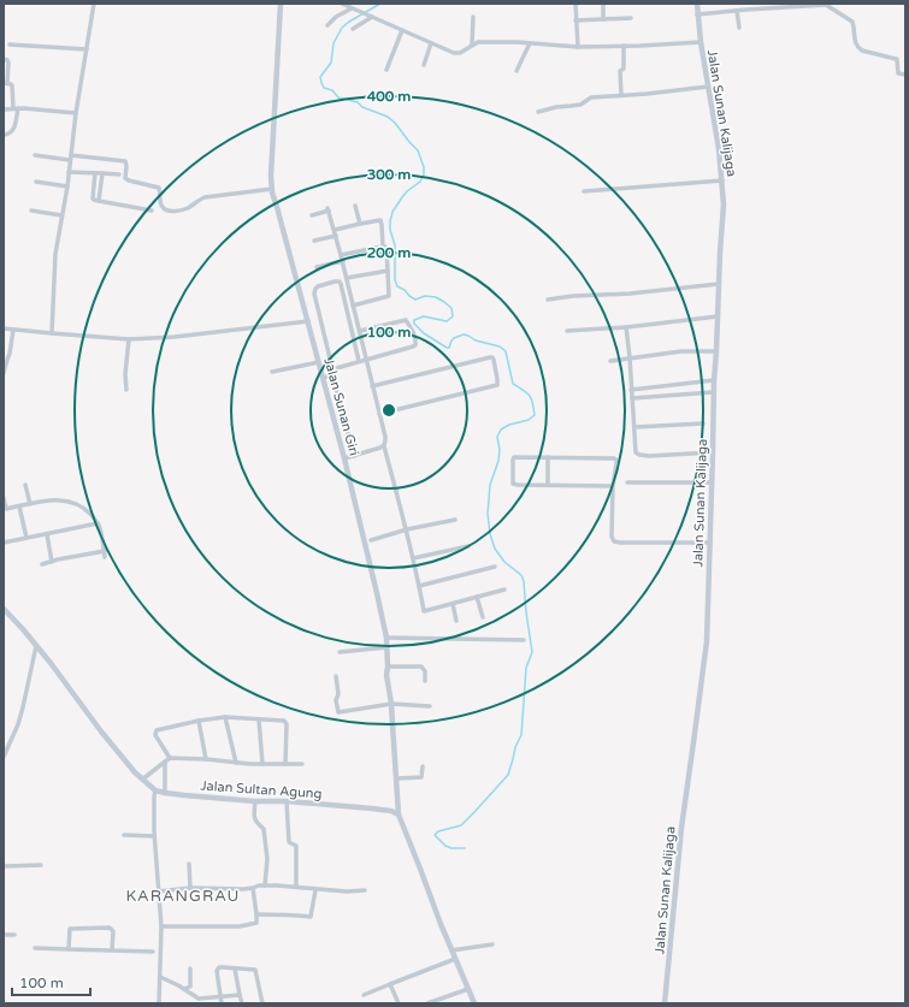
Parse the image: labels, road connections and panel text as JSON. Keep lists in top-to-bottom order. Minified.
{"streets":{"street":["Jalan Sunan Kalijaga","Jalan Sunan Giri","Jalan Sultan Agung"]},"crossings":[["Jalan Sunan Giri","Jalan Sultan Agung"]],"districts":["KARANGRAU"],"scale_bar":"100 m","rings":["400 m","300 m","200 m","100 m"]}
